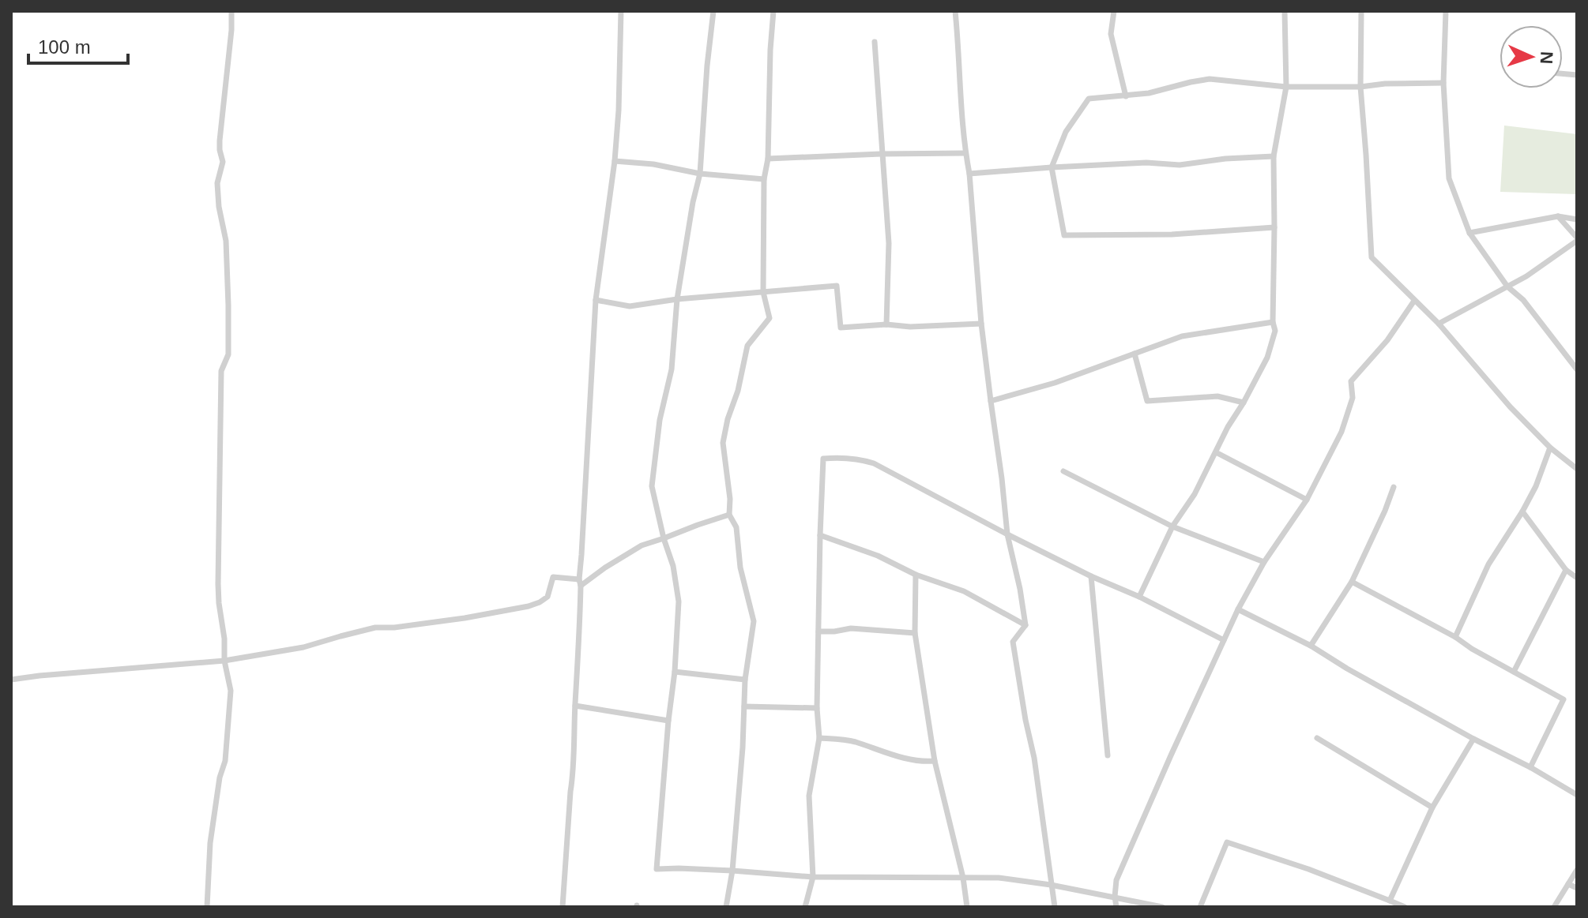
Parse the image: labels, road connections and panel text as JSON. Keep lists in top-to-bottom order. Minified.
{"scale_bar":"100 m","north":"right"}
